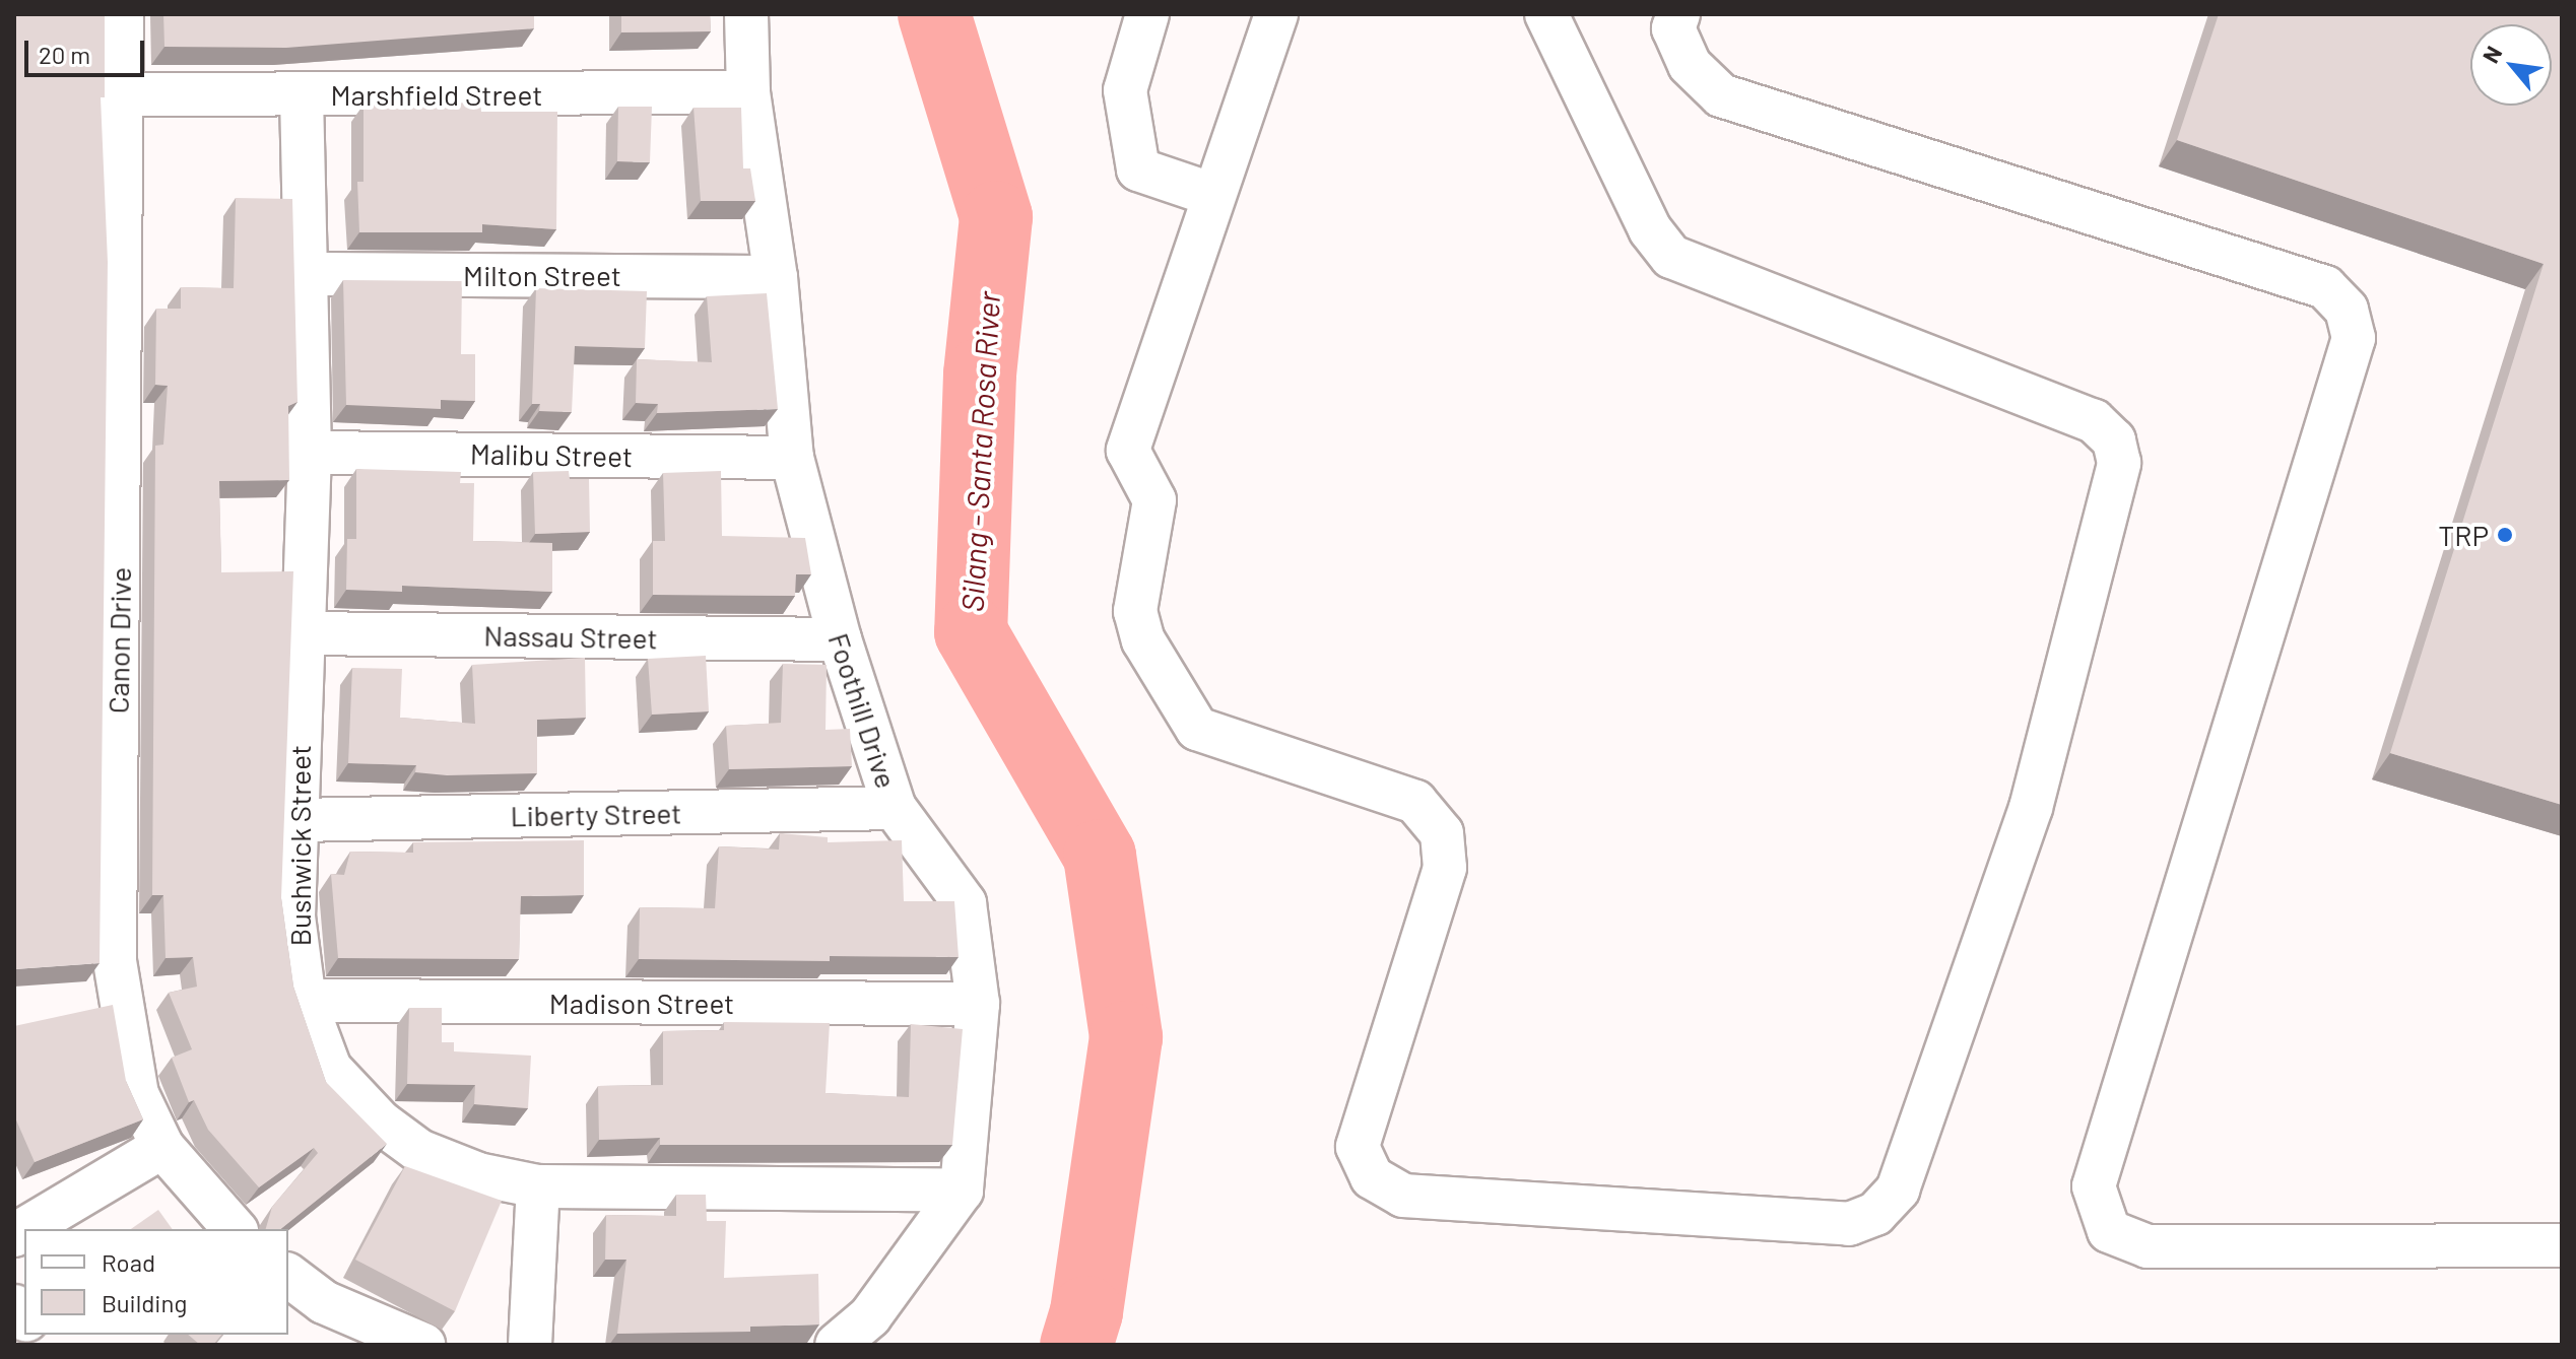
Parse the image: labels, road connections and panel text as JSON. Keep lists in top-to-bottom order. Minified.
{"streets":{"street":["Marshfield Street","Milton Street","Malibu Street","Nassau Street","Canon Drive","Foothill Drive","Liberty Street","Bushwick Street","Madison Street"]},"crossings":[["Marshfield Street","Canon Drive"],["Marshfield Street","Foothill Drive"],["Marshfield Street","Bushwick Street"],["Milton Street","Foothill Drive"],["Milton Street","Bushwick Street"],["Malibu Street","Foothill Drive"],["Malibu Street","Bushwick Street"],["Nassau Street","Foothill Drive"],["Nassau Street","Bushwick Street"],["Foothill Drive","Liberty Street"],["Foothill Drive","Bushwick Street"],["Foothill Drive","Madison Street"],["Liberty Street","Bushwick Street"],["Bushwick Street","Madison Street"]],"water":["Silang - Santa Rosa River"],"places":["TRP"],"legend":["Road","Building"],"scale_bar":"20 m","north":"top left"}
